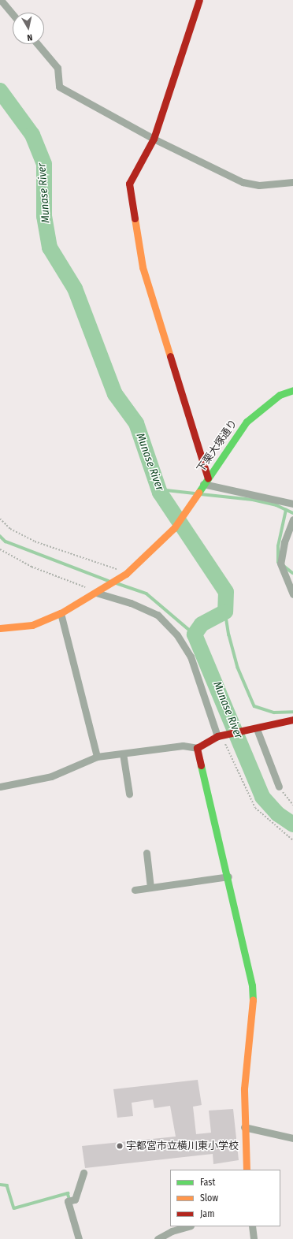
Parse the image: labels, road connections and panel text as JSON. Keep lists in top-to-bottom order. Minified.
{"streets":{"street":["下栗大塚通り"]},"water":["Munase River"],"places":["宇都宮市立横川東小学校"],"legend":["Fast","Slow","Jam"],"north":"bottom"}
